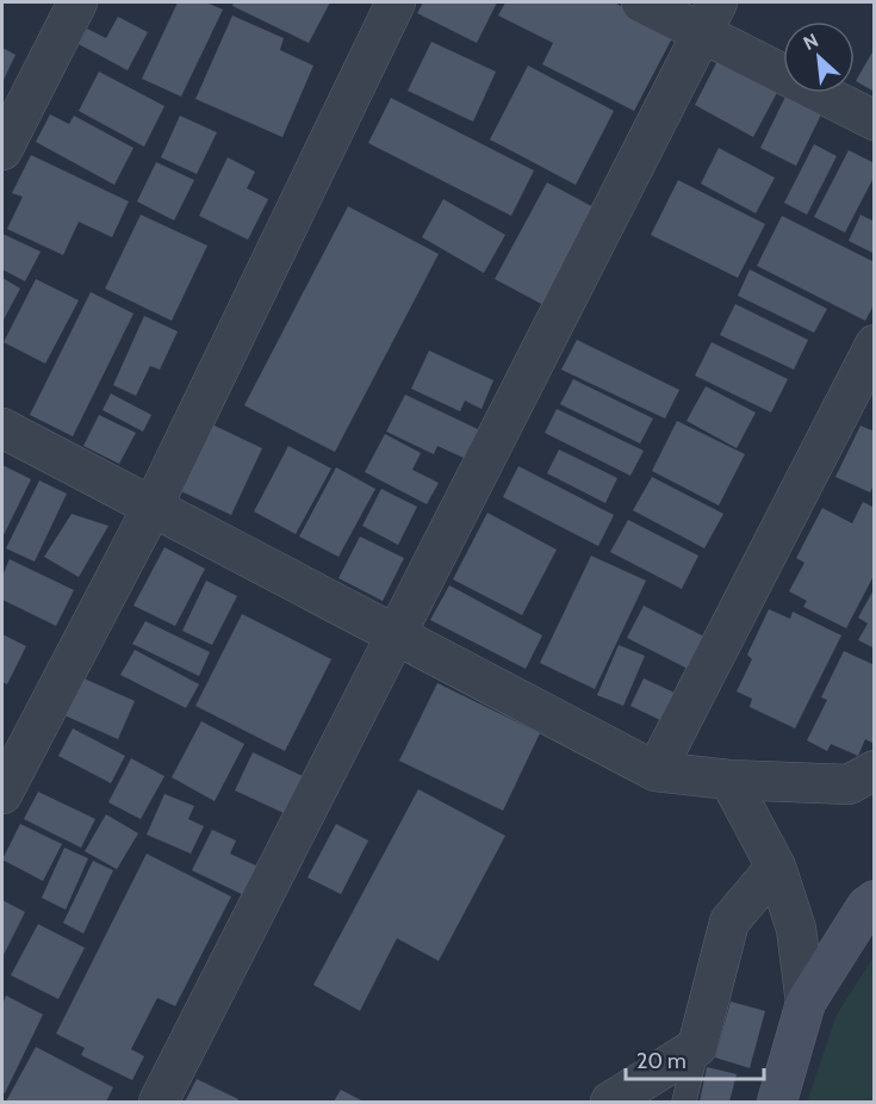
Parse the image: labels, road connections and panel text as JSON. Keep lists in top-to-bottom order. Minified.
{"scale_bar":"20 m","north":"top left"}
